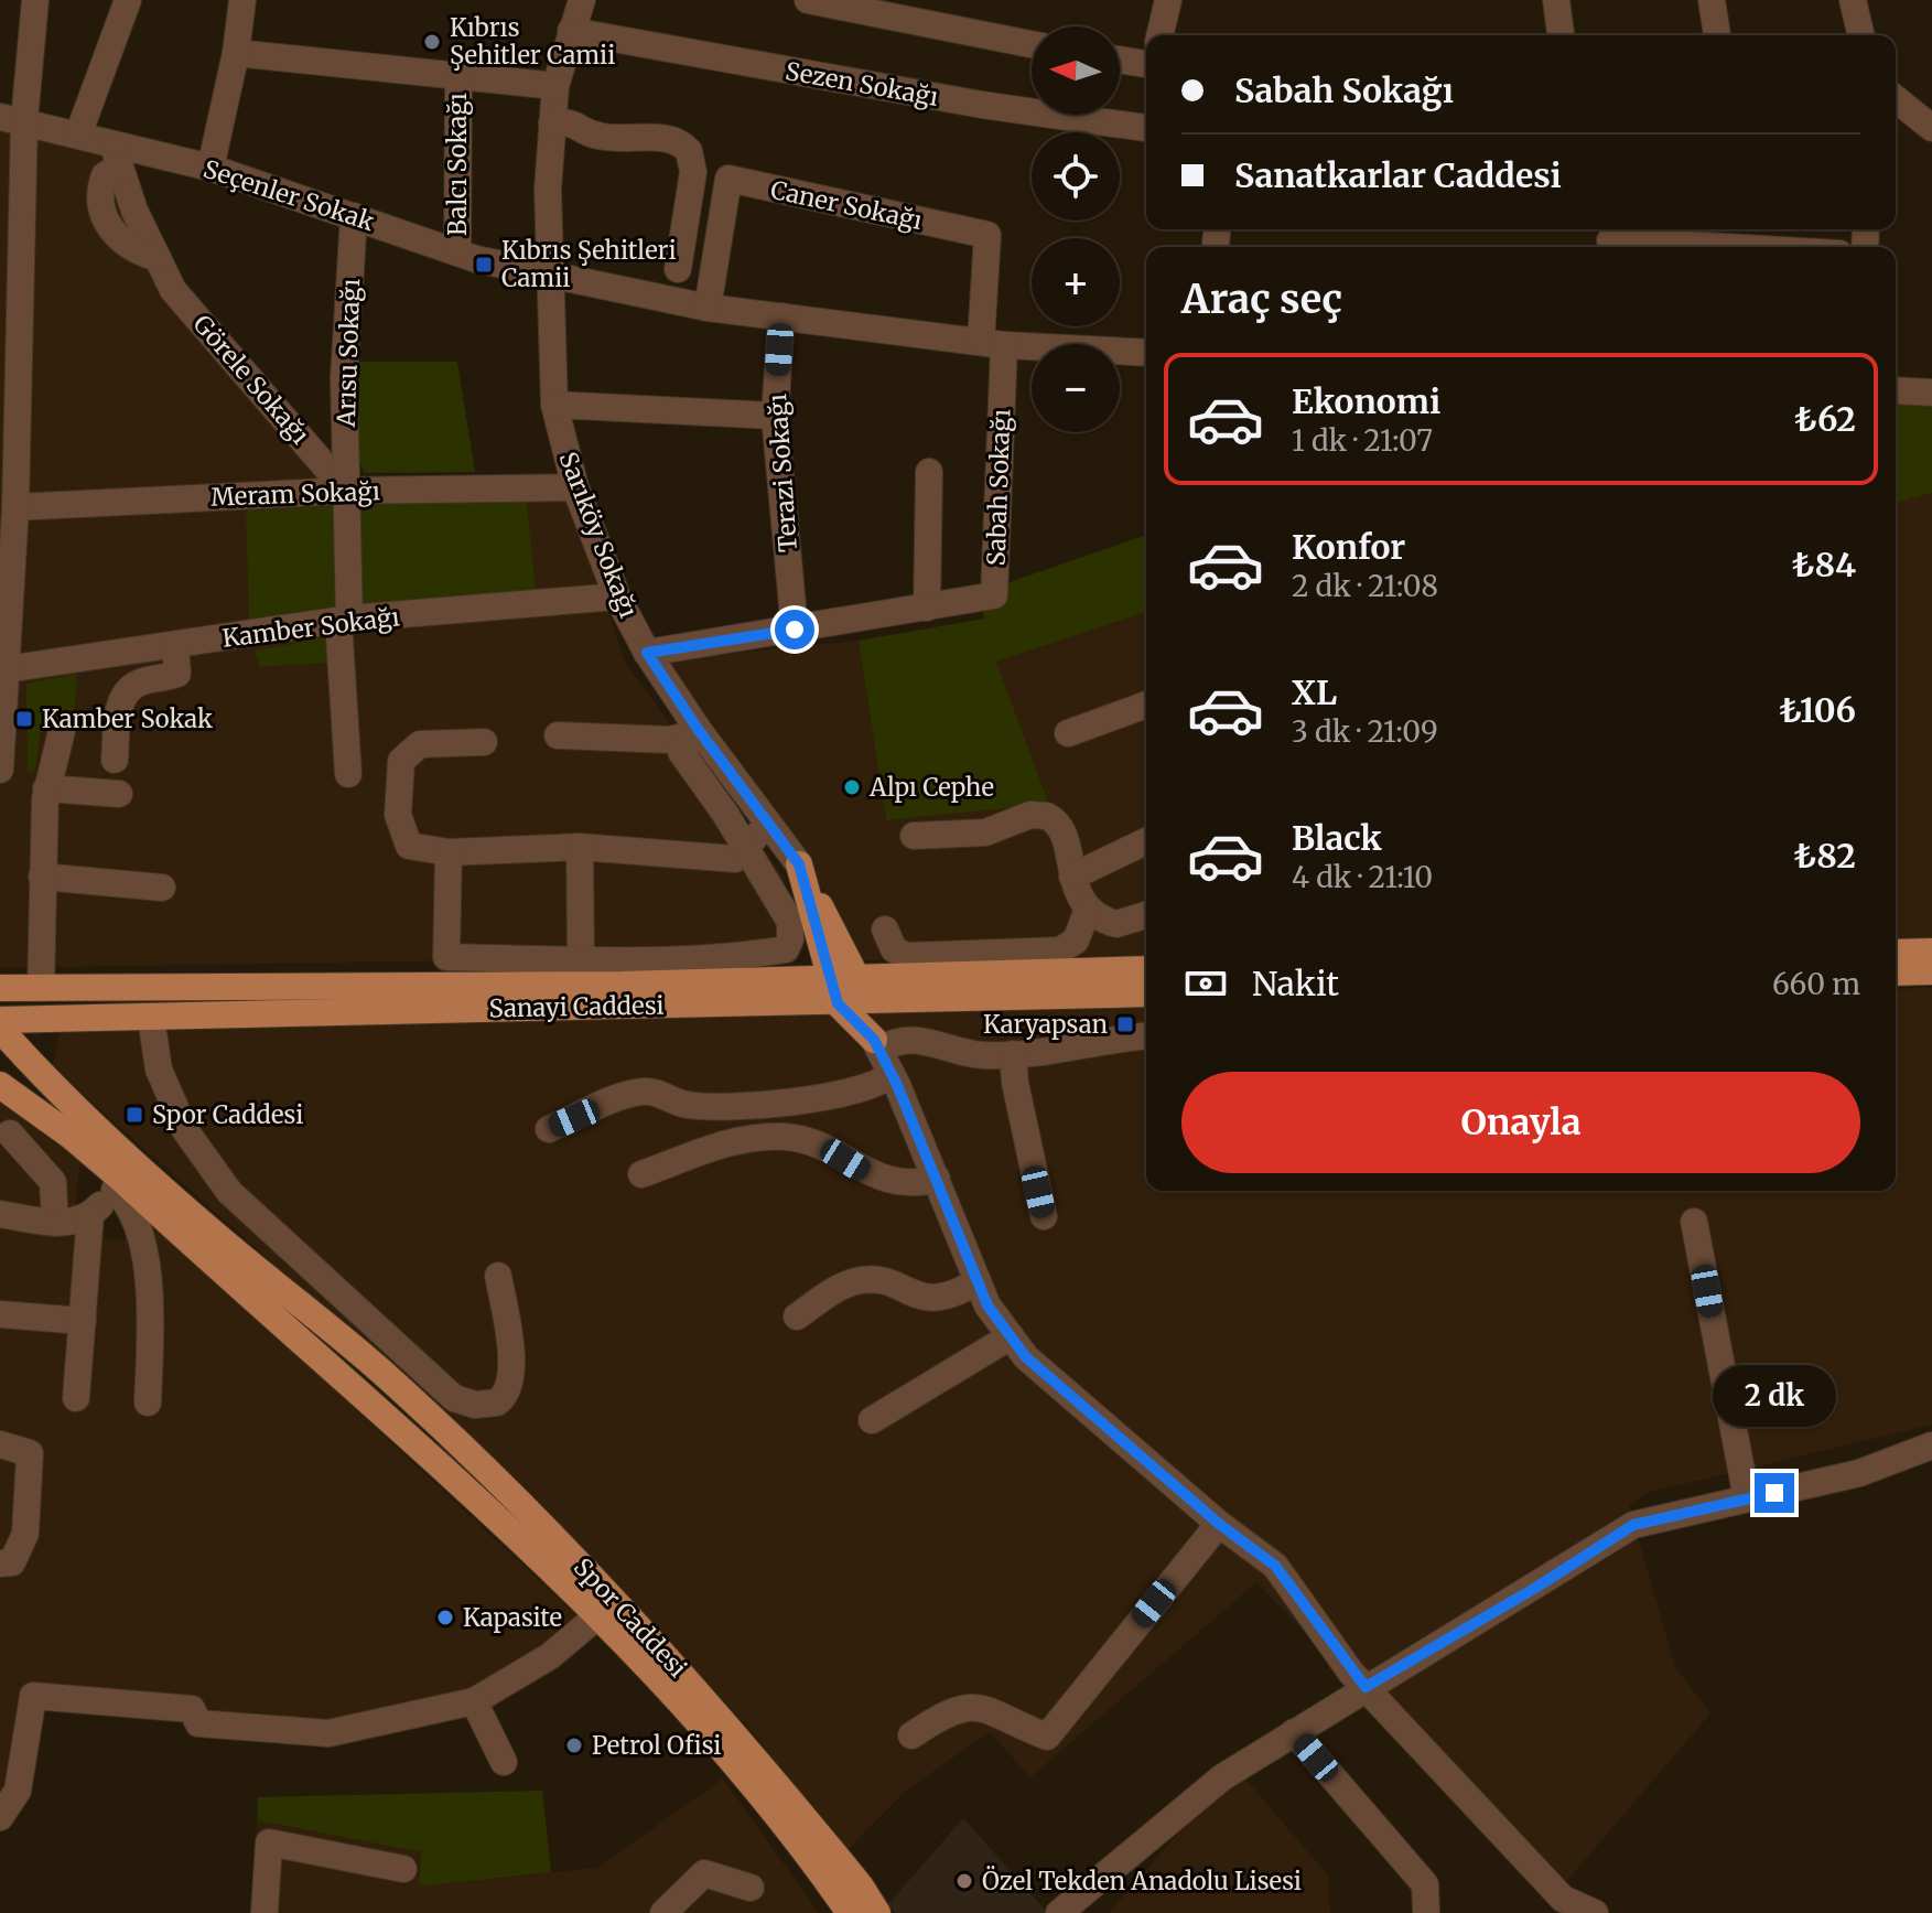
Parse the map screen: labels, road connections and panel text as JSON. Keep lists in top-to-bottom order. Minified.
{"streets":{"main road":["Sanayi Caddesi","Spor Caddesi"],"street":["Sezen Sokağı","Balcı Sokağı","Seçenler Sokak","Caner Sokağı","Arısu Sokağı","Görele Sokağı","Terazi Sokağı","Sabah Sokağı","Meram Sokağı","Sarıköy Sokağı","Kamber Sokağı"]},"crossings":[["Sezen Sokağı","Sarıköy Sokağı"],["Balcı Sokağı","Seçenler Sokak"],["Seçenler Sokak","Caner Sokağı"],["Seçenler Sokak","Arısu Sokağı"],["Seçenler Sokak","Görele Sokağı"],["Seçenler Sokak","Terazi Sokağı"],["Seçenler Sokak","Sabah Sokağı"],["Seçenler Sokak","Sarıköy Sokağı"],["Caner Sokağı","Sabah Sokağı"],["Arısu Sokağı","Görele Sokağı"],["Arısu Sokağı","Meram Sokağı"],["Görele Sokağı","Meram Sokağı"],["Terazi Sokağı","Sabah Sokağı"],["Sabah Sokağı","Sarıköy Sokağı"],["Meram Sokağı","Sarıköy Sokağı"],["Sarıköy Sokağı","Kamber Sokağı"]],"places":{"other":["Kıbrıs Şehitler Camii","Alpı Cephe","Kapasite","Petrol Ofisi","Özel Tekden Anadolu Lisesi"],"transit":["Kıbrıs Şehi̇tleri̇ Cami̇i̇","Kamber Sokak","Karyapsan","Spor Caddesi"]},"north":"left","page":{"map_buttons":["+","−"],"banner":["Sabah Sokağı","Sanatkarlar Caddesi"],"heading":"Araç seç","list":[{"name":"Ekonomi","note":"1 dk · 21:07","value":"₺62"},{"name":"Konfor","note":"2 dk · 21:08","value":"₺84"},{"name":"XL","note":"3 dk · 21:09","value":"₺106"},{"name":"Black","note":"4 dk · 21:10","value":"₺82"}],"pay":["Nakit","660 m"],"buttons":"Onayla","bubble":"2 dk"}}
